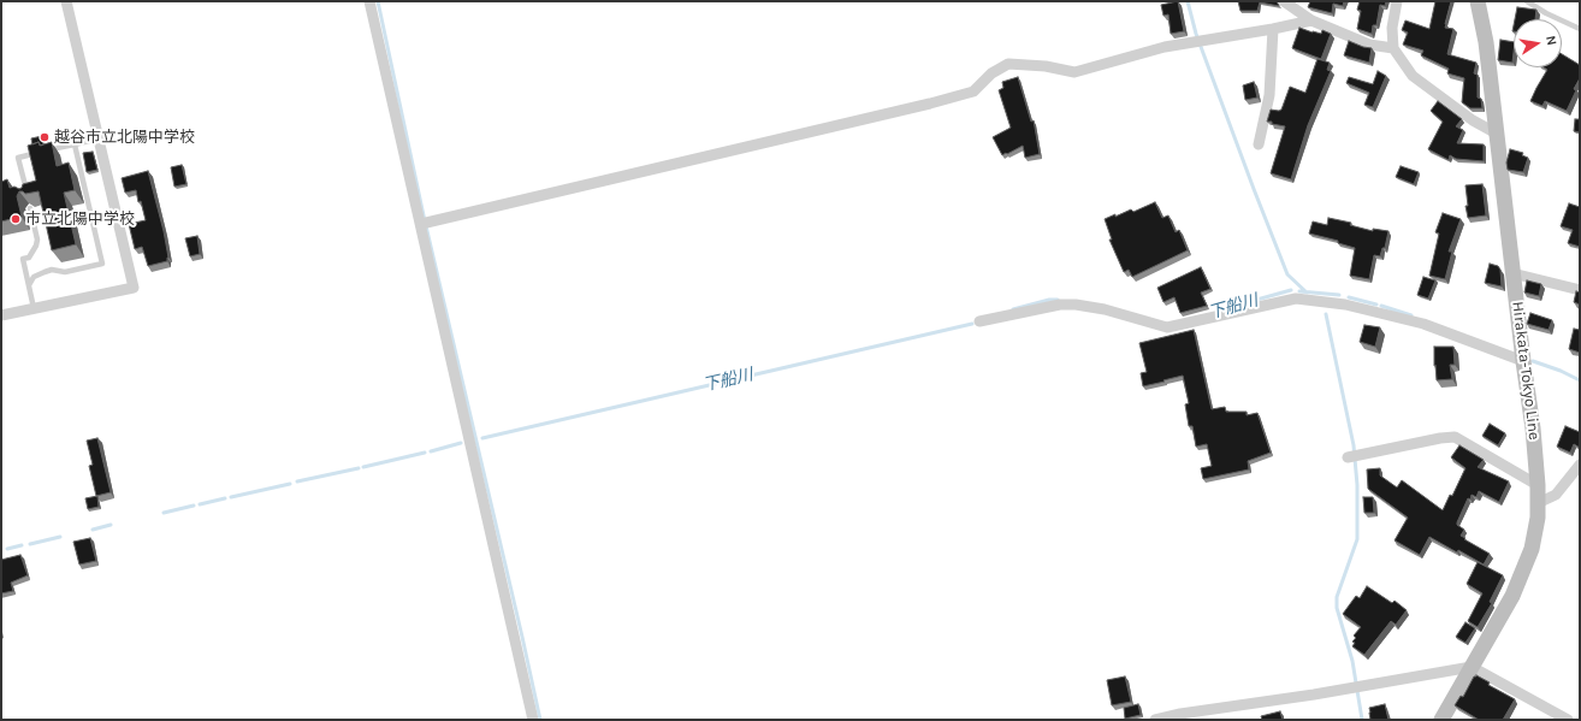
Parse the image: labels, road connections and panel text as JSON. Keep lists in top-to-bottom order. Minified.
{"streets":{"main road":["Hirakata-Tokyo Line"]},"water":["下船川"],"places":["越谷市立北陽中学校","市立北陽中学校"],"north":"right"}
